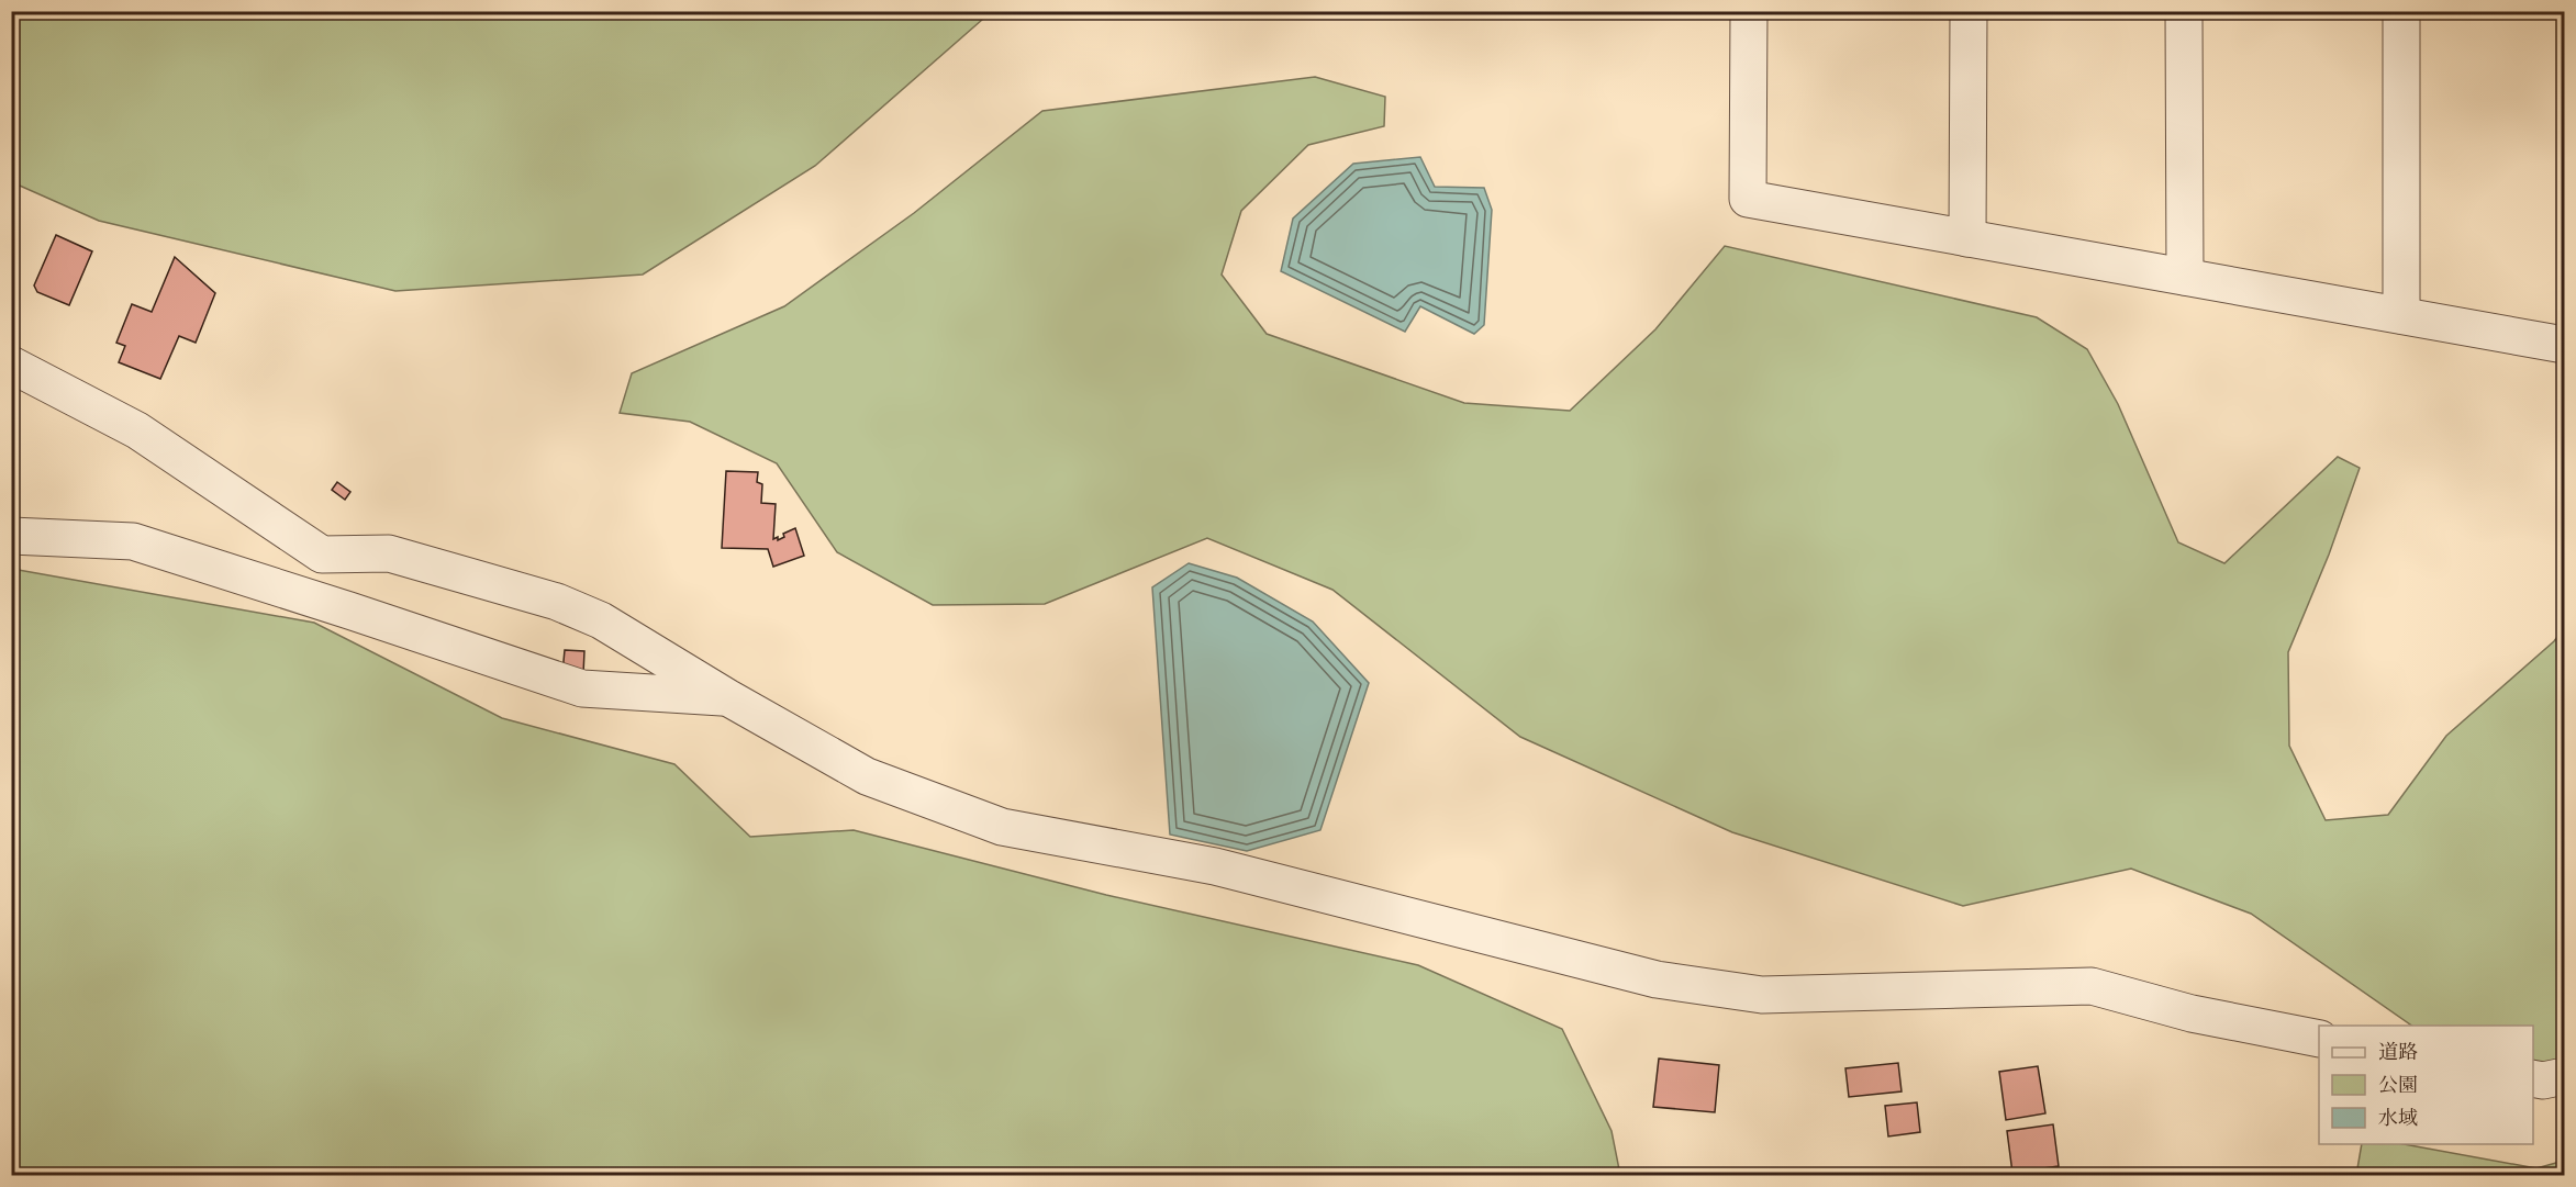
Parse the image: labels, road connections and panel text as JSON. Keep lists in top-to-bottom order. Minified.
{"legend":["道路","公園","水域"]}
